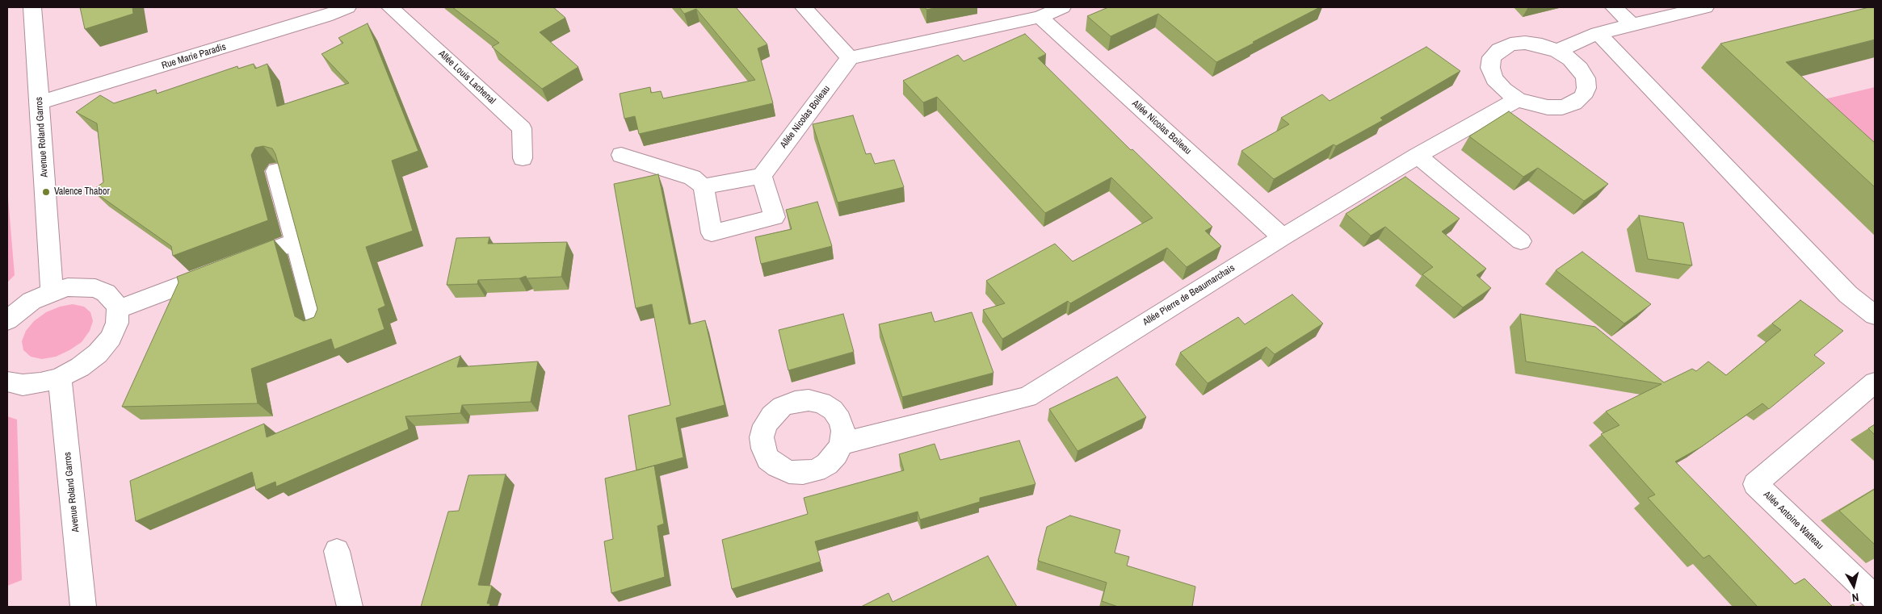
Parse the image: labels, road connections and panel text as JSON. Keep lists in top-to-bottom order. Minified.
{"streets":{"street":["Rue Marie Paradis","Allée Louis Lachenal","Allée Nicolas Boileau","Avenue Roland Garros","Allée Pierre de Beaumarchais","Allée Antoine Watteau"]},"crossings":[["Rue Marie Paradis","Avenue Roland Garros"],["Allée Nicolas Boileau","Allée Pierre de Beaumarchais"]],"places":["Valence Thabor"],"north":"bottom"}
